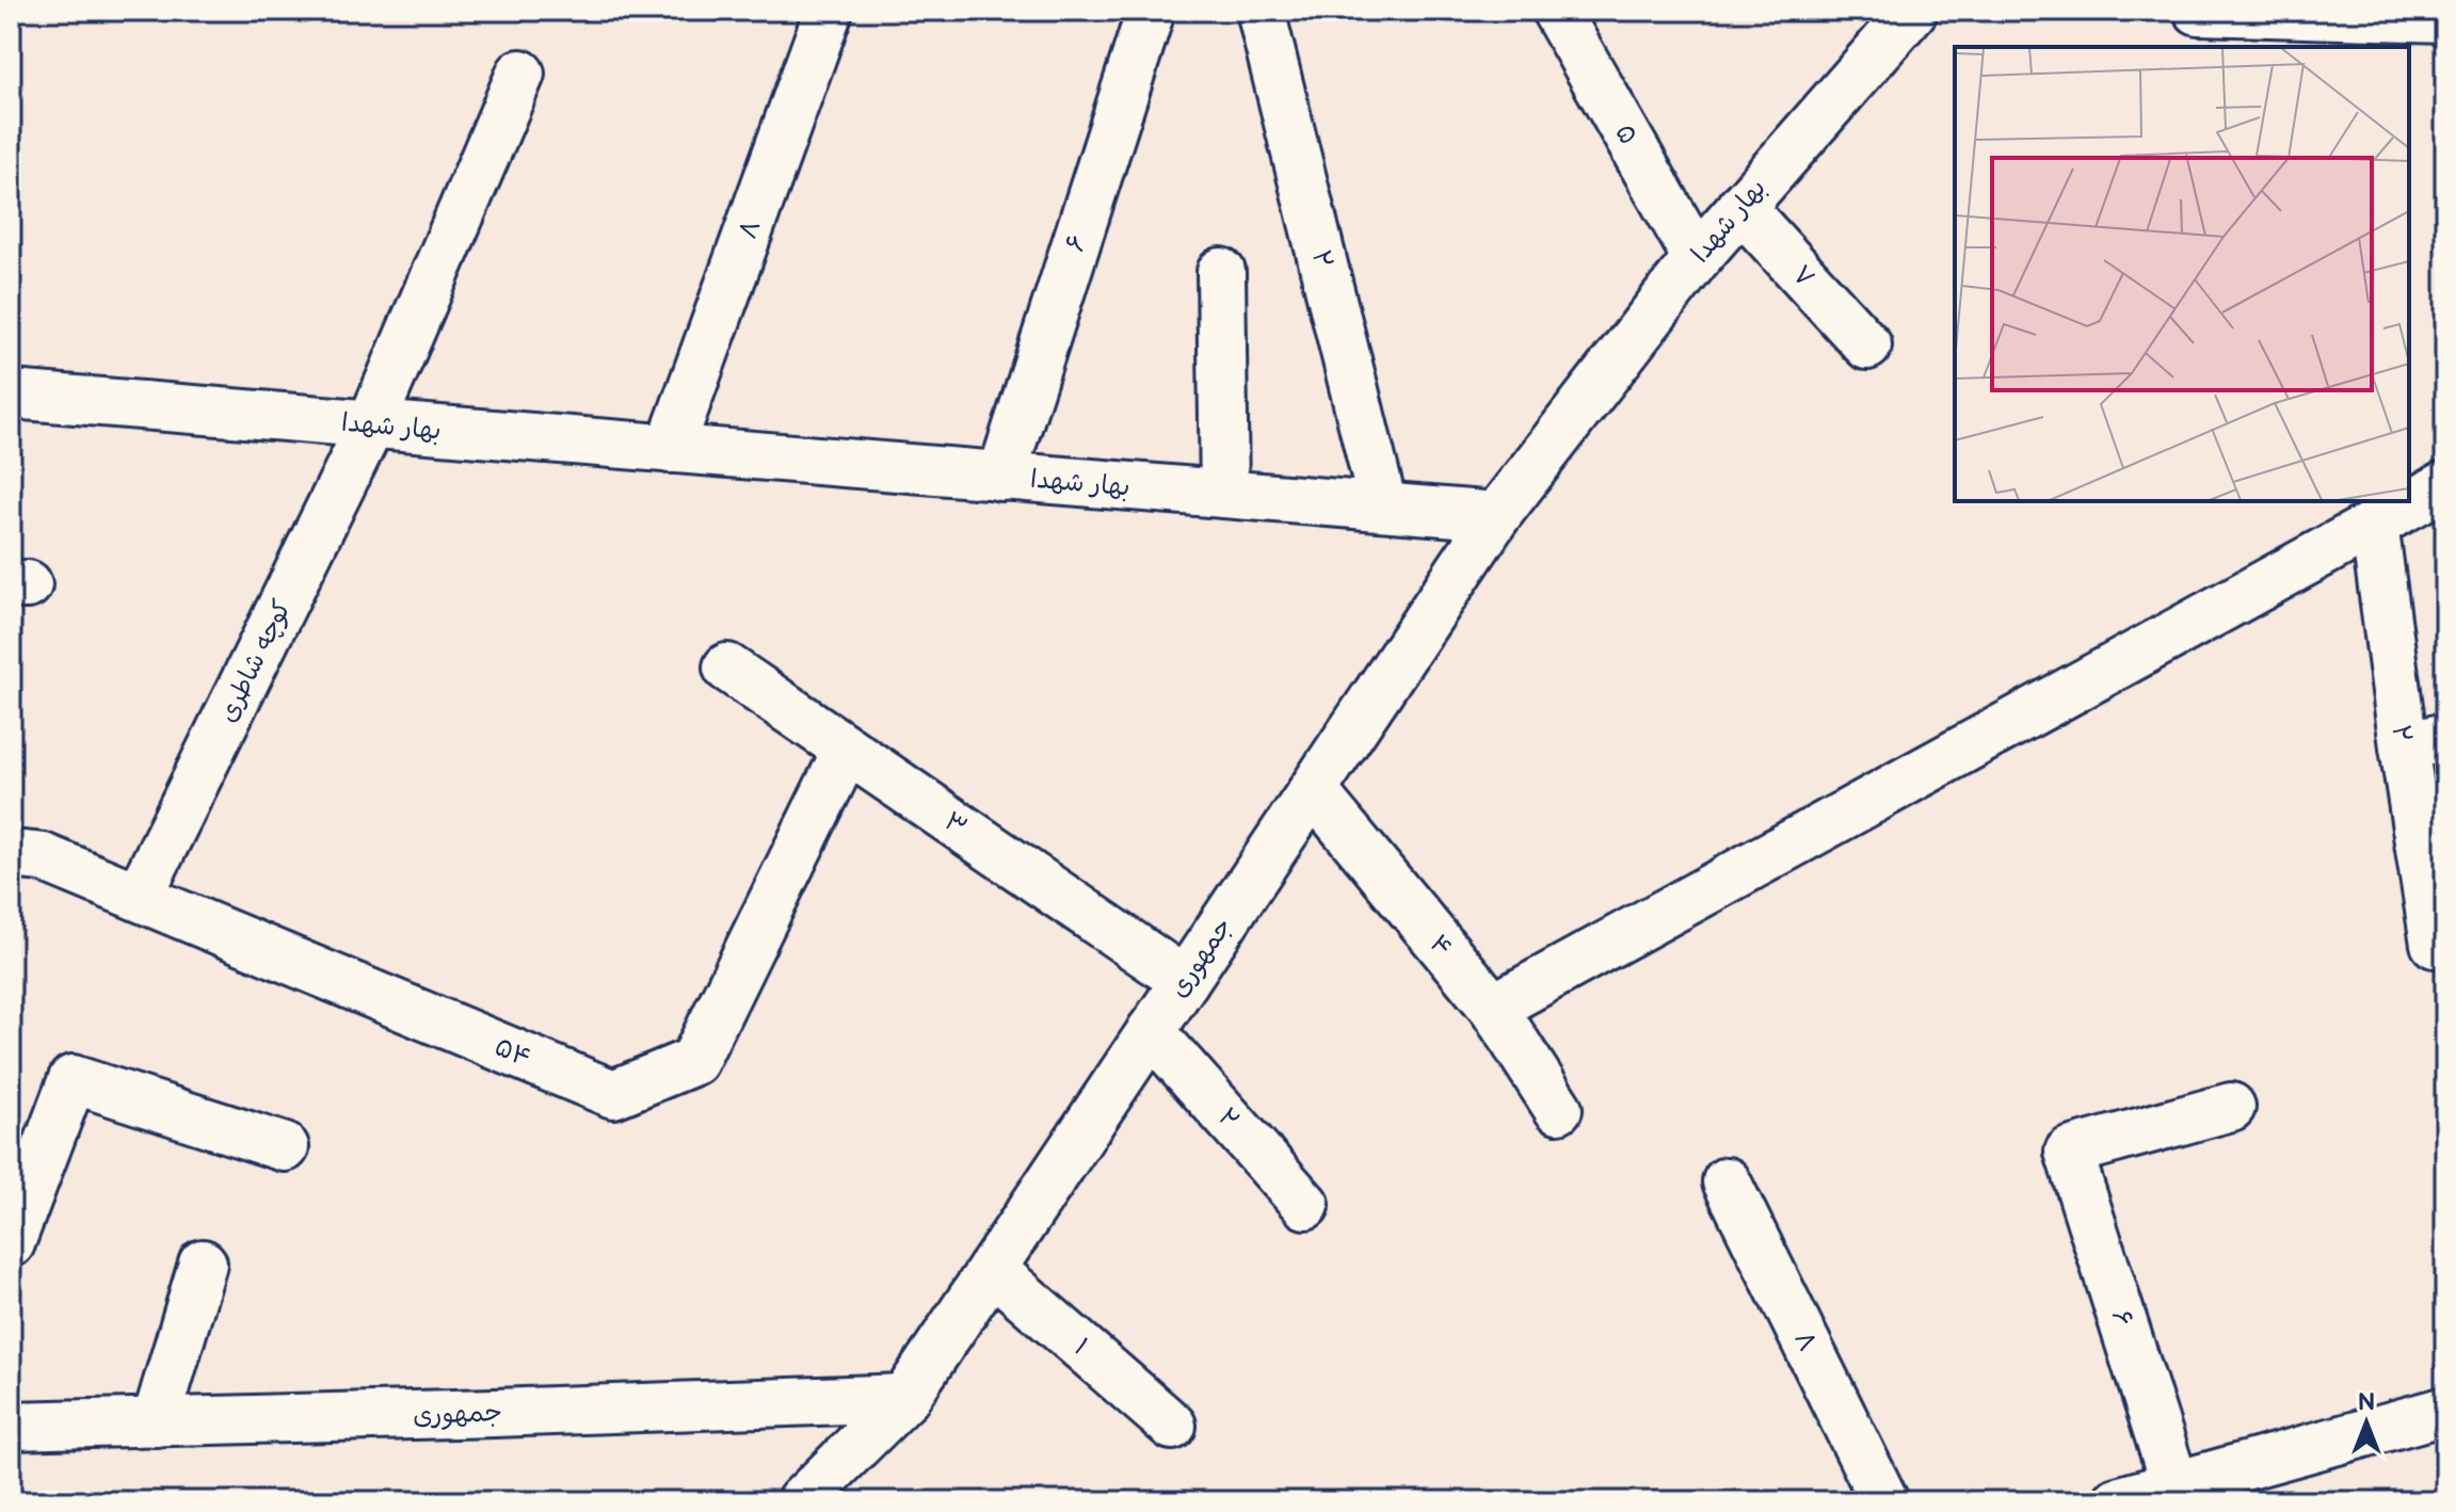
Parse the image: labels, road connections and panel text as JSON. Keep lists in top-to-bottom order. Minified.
{"streets":{"street":["۵","بهار شهدا","۸","۶","۲","۷","کوچه شاطری","۳","۴","جمهوری","۵۴","۱"]},"crossings":[["۵","بهار شهدا"],["بهار شهدا","۸"],["بهار شهدا","۶"],["بهار شهدا","۲"],["بهار شهدا","۷"],["بهار شهدا","کوچه شاطری"],["بهار شهدا","جمهوری"],["۲","جمهوری"],["کوچه شاطری","۵۴"],["۳","جمهوری"],["۳","۵۴"],["۴","جمهوری"],["جمهوری","۱"]],"north":"top"}
